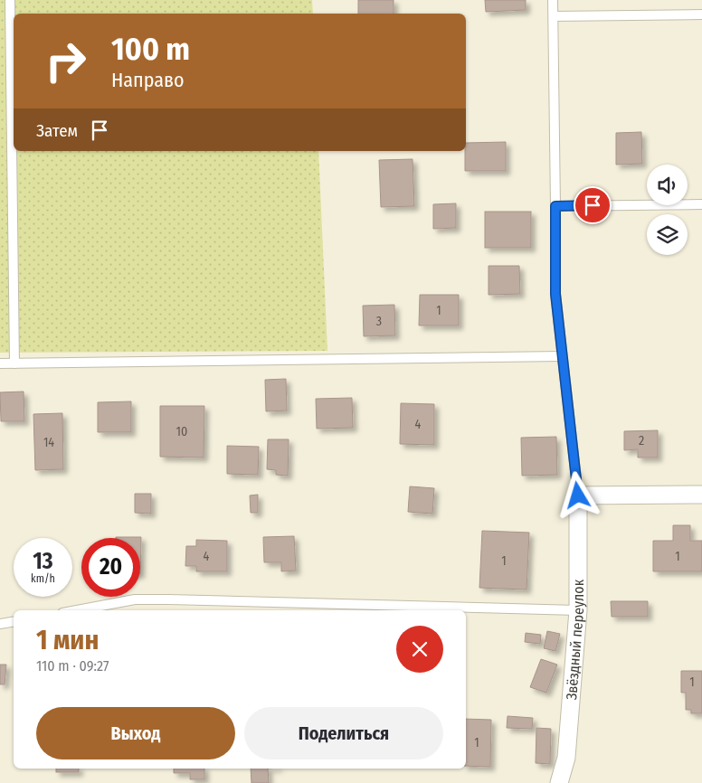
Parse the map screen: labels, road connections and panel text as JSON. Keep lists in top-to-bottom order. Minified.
{"streets":{"street":["Звёздный переулок"]},"house_numbers":["1","3","4","10","2","14","4","1","1","1","1"],"page":{"turn":["100 m","Направо"],"then":"Затем","speed":"13 km/h","limit":"20","heading":["1 мин","110 m · 09:27"],"buttons":["Выход","Поделиться"]}}
